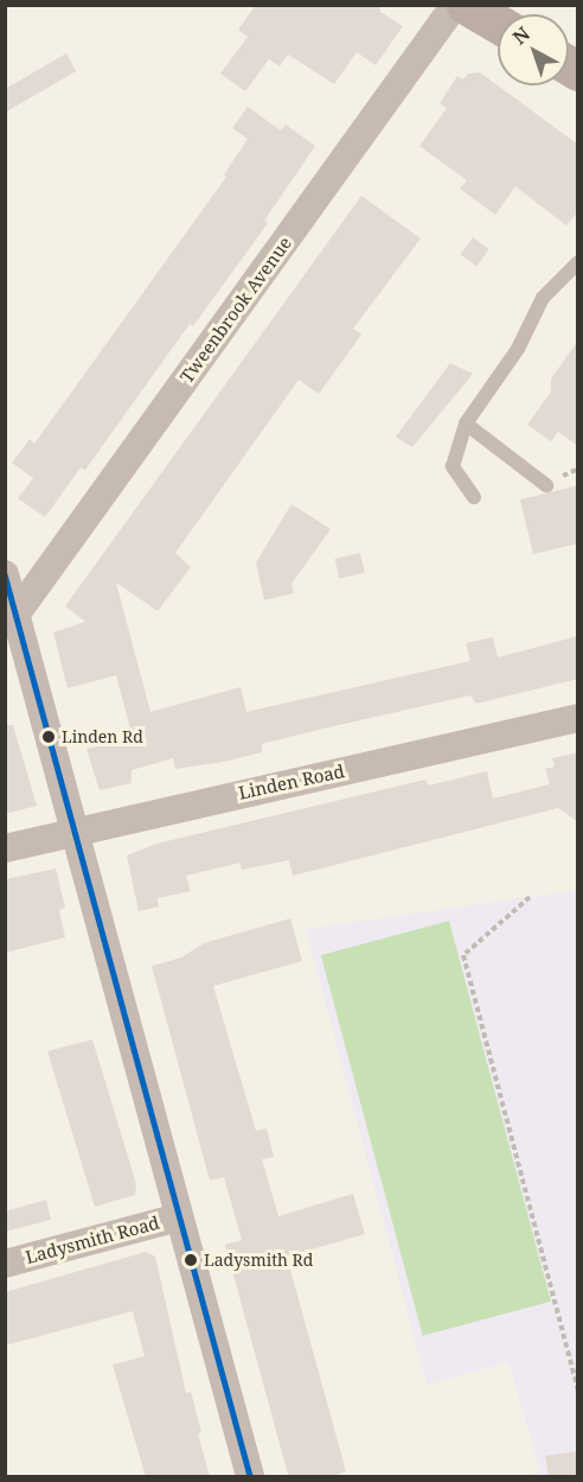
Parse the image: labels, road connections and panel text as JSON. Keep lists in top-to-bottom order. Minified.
{"streets":{"street":["Tweenbrook Avenue","Linden Road","Ladysmith Road"]},"places":["Linden Rd","Ladysmith Rd"],"north":"top left"}
